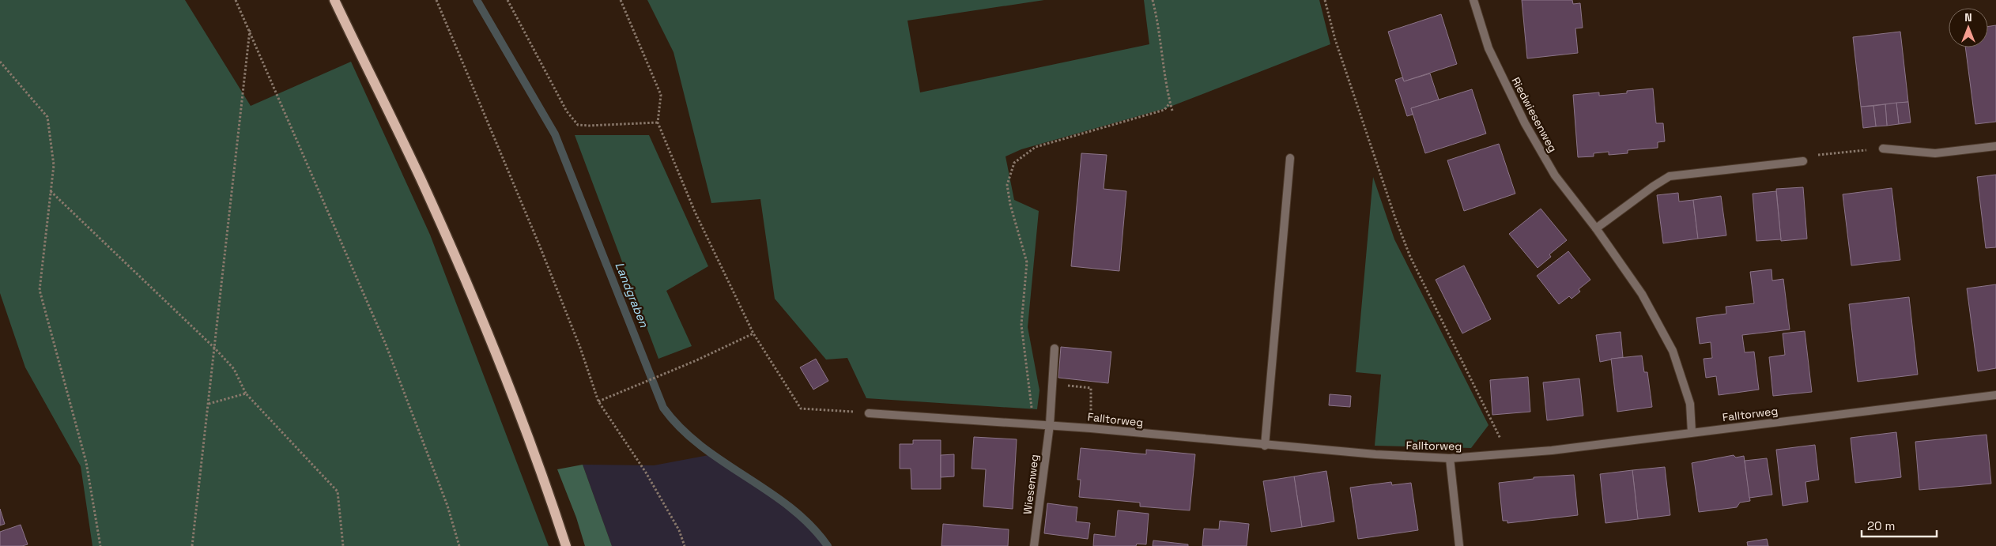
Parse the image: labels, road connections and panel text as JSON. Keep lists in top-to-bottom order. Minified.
{"streets":{"street":["Riedwiesenweg","Falltorweg","Wiesenweg"]},"crossings":[["Riedwiesenweg","Falltorweg"],["Falltorweg","Wiesenweg"]],"water":["Landgraben"],"scale_bar":"20 m","north":"top"}
